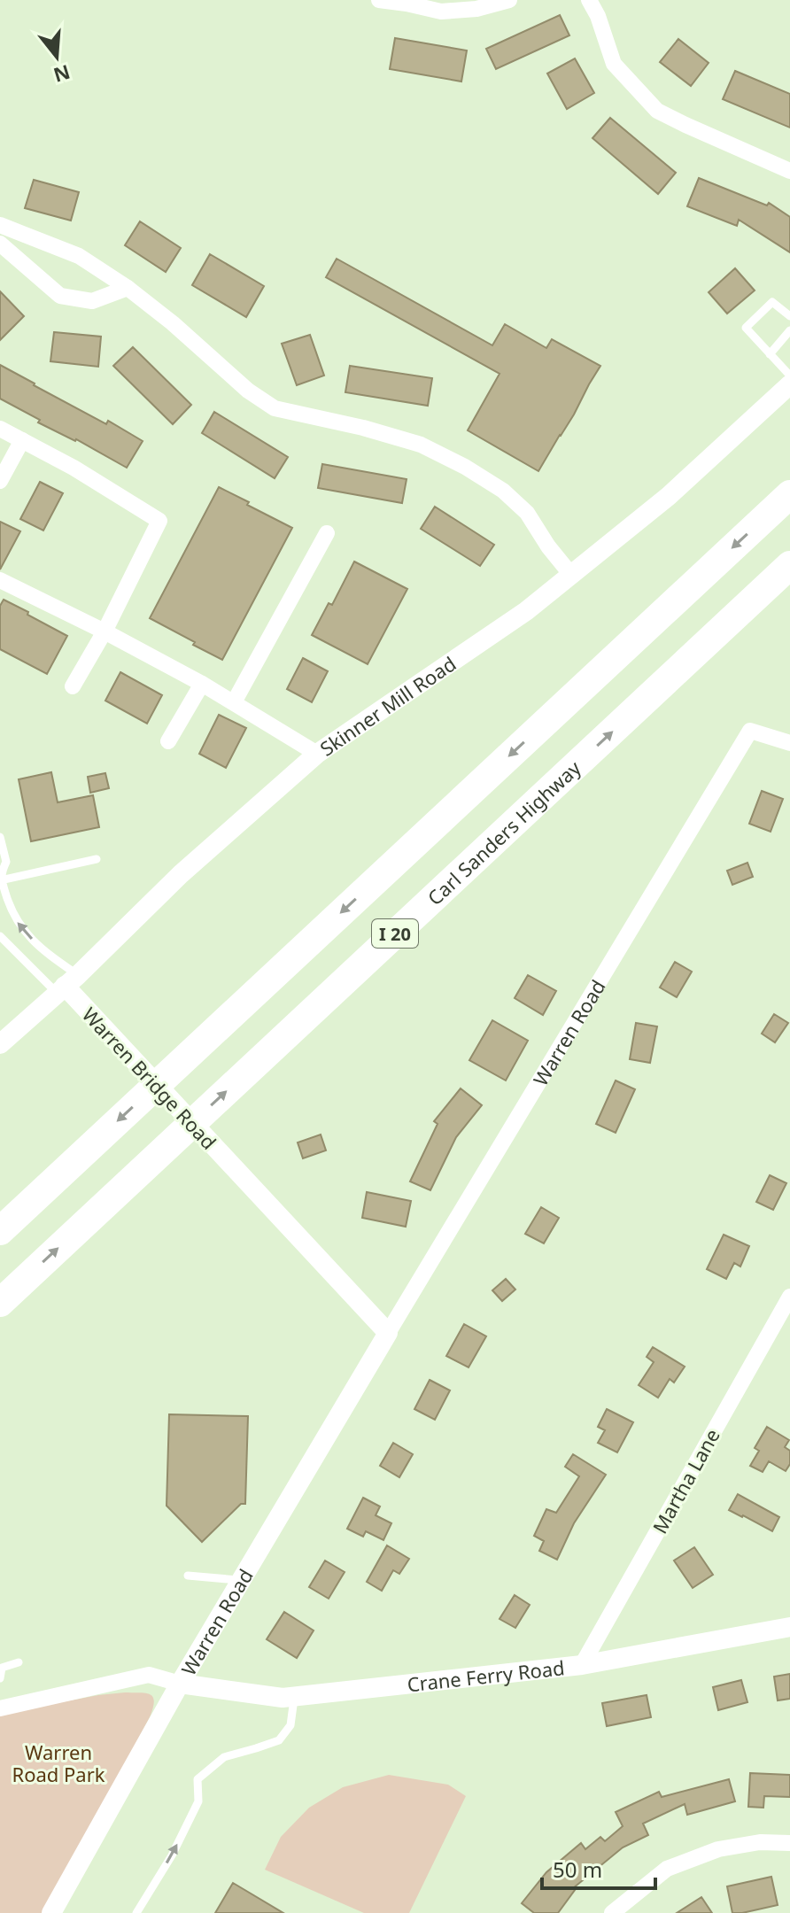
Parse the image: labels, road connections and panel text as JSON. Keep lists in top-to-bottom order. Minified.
{"streets":{"highway":["Carl Sanders Highway","I 20"],"street":["Skinner Mill Road","Warren Road","Warren Bridge Road","Martha Lane","Crane Ferry Road"]},"crossings":[["Skinner Mill Road","Warren Bridge Road"],["Warren Road","Warren Bridge Road"],["Warren Road","Crane Ferry Road"],["Martha Lane","Crane Ferry Road"]],"parks":["Warren Road Park"],"scale_bar":"50 m","north":"bottom"}
